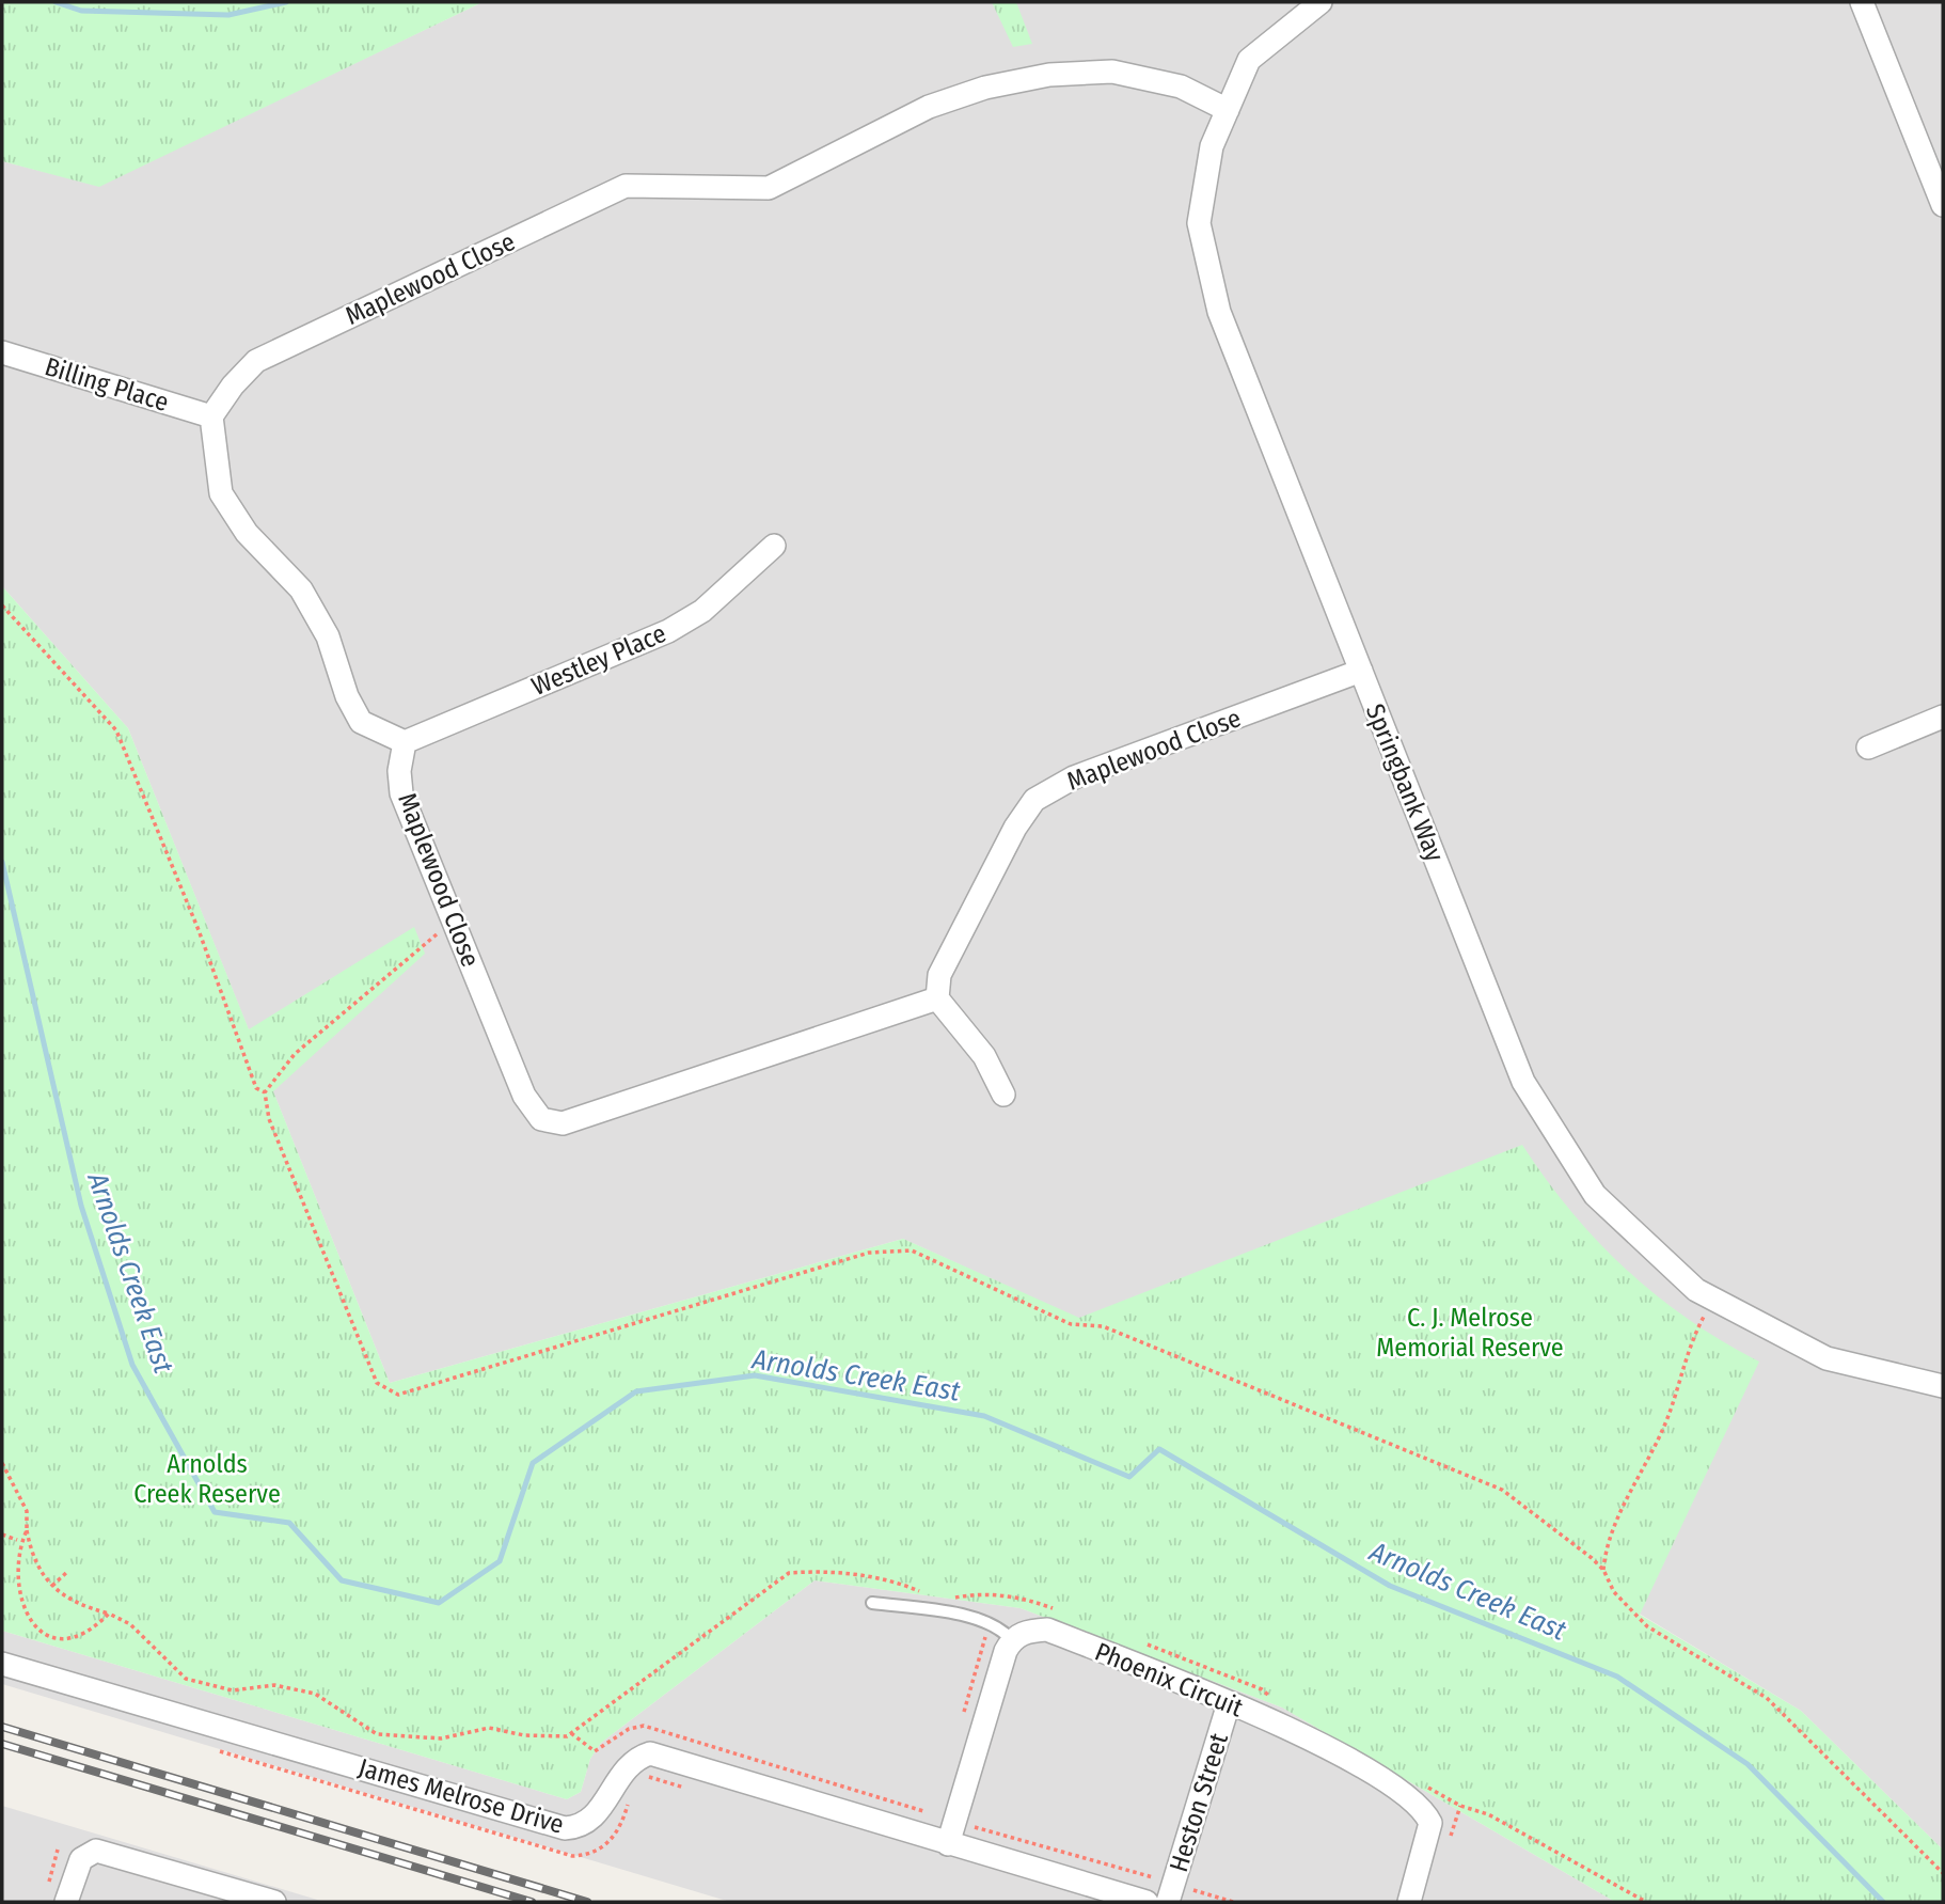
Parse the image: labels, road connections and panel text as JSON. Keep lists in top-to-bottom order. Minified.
{"streets":{"street":["Maplewood Close","Billing Place","Westley Place","Springbank Way","Phoenix Circuit","James Melrose Drive","Heston Street"]},"crossings":[["Maplewood Close","Billing Place"],["Maplewood Close","Westley Place"],["Maplewood Close","Springbank Way"],["Phoenix Circuit","Heston Street"]],"water":["Arnolds Creek East"],"parks":["C. J. Melrose Memorial Reserve","Arnolds Creek Reserve"]}
